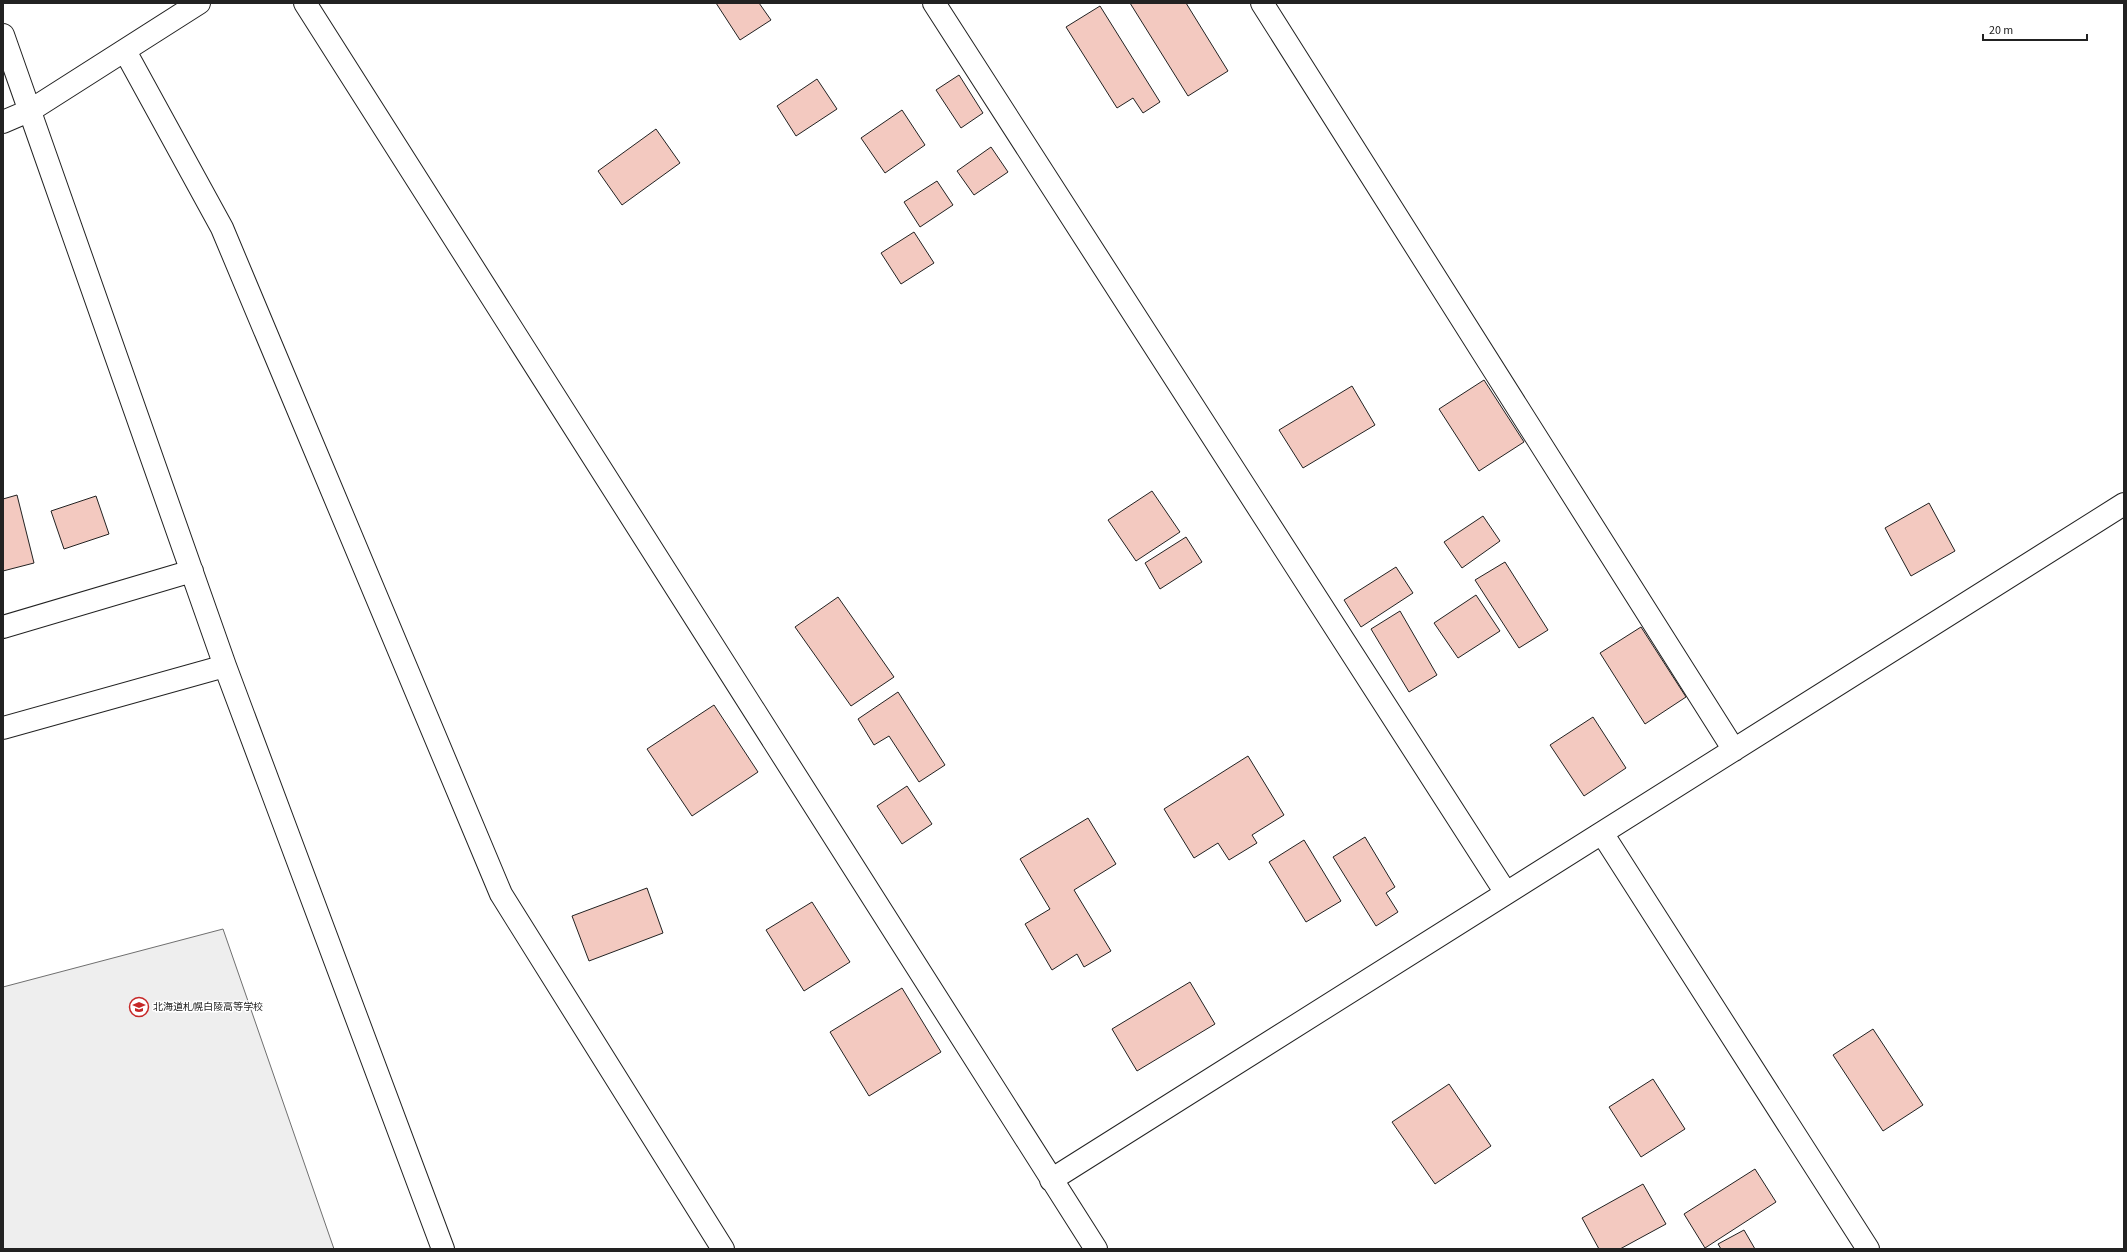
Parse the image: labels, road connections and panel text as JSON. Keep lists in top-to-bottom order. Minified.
{"places":{"school or university":["北海道札幌白陵高等学校"]},"scale_bar":"20 m"}
